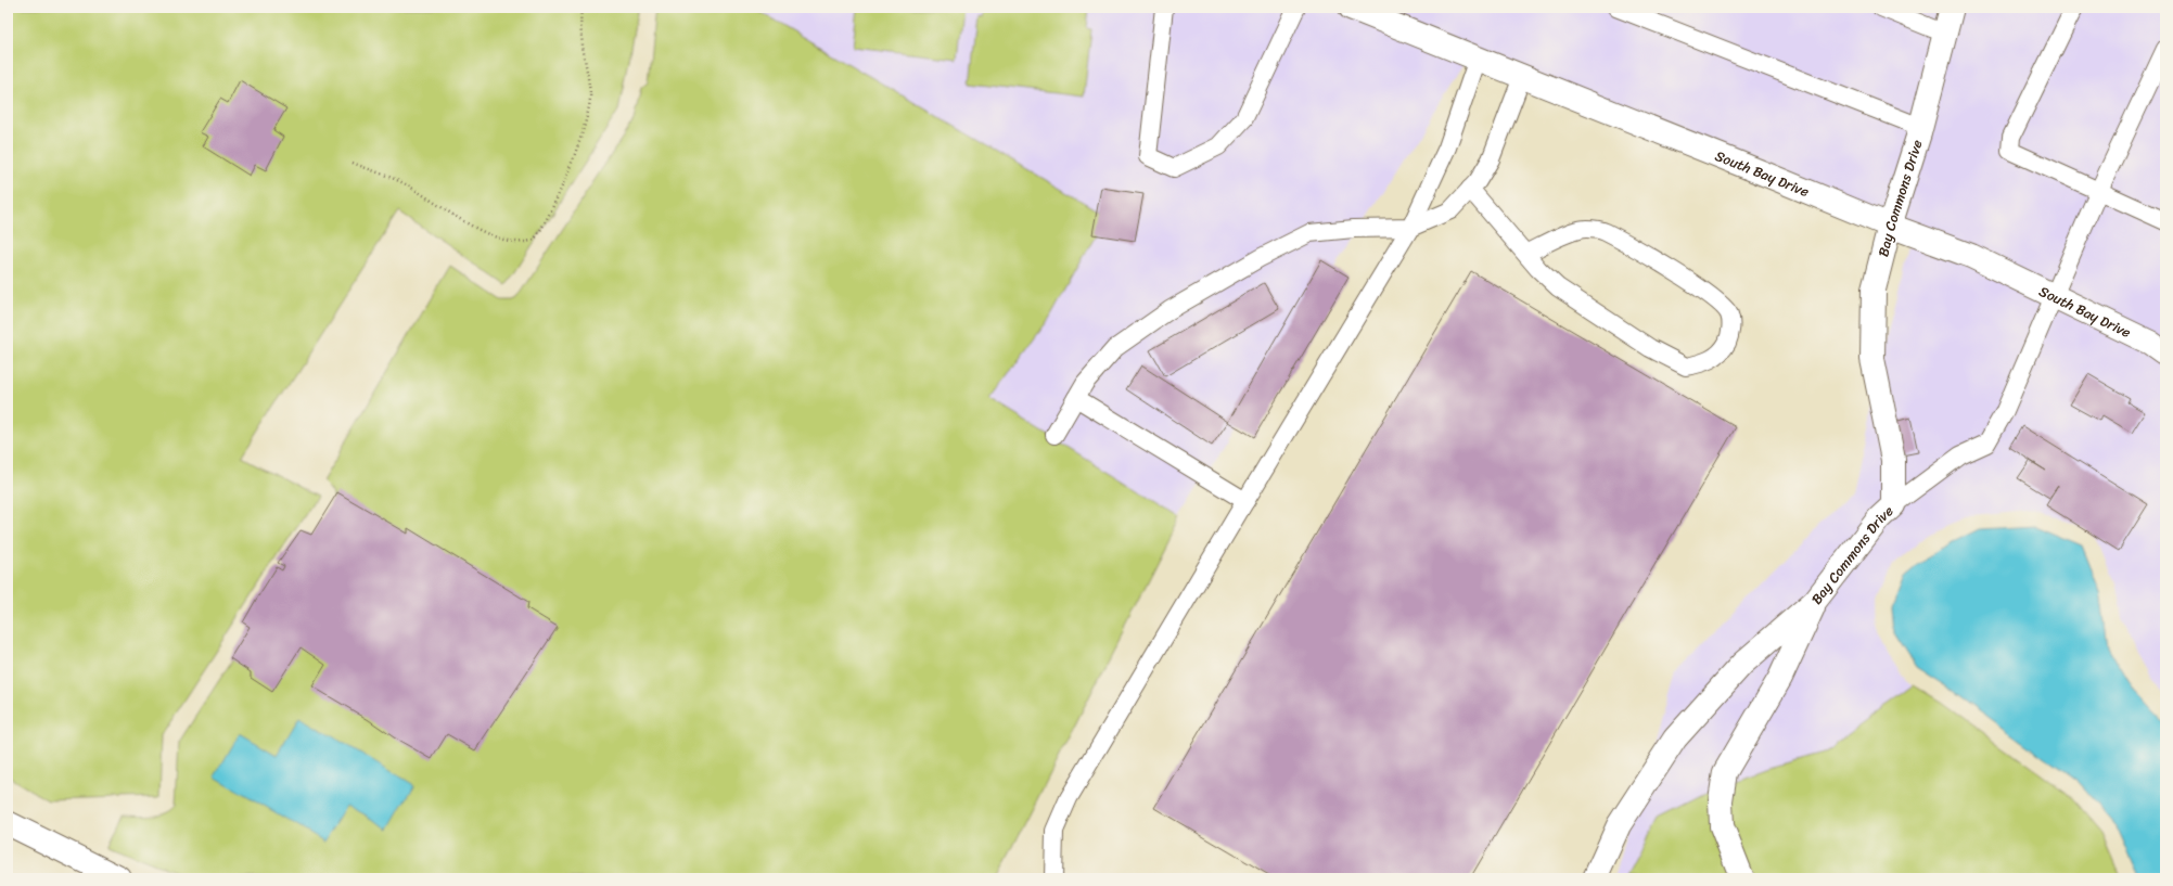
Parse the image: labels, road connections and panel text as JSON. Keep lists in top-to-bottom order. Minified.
{"streets":{"street":["South Bay Drive","Bay Commons Drive"]},"crossings":[["South Bay Drive","Bay Commons Drive"]]}
